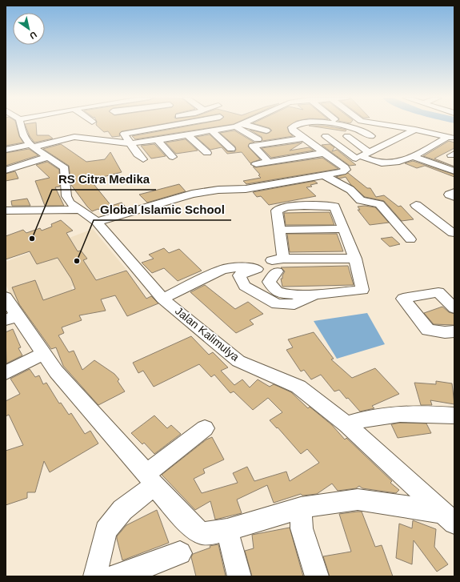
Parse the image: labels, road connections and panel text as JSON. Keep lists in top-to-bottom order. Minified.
{"streets":{"street":["Jalan Kalimulya"]},"places":["RS Citra Medika","Global Islamic School"],"north":"bottom right"}
